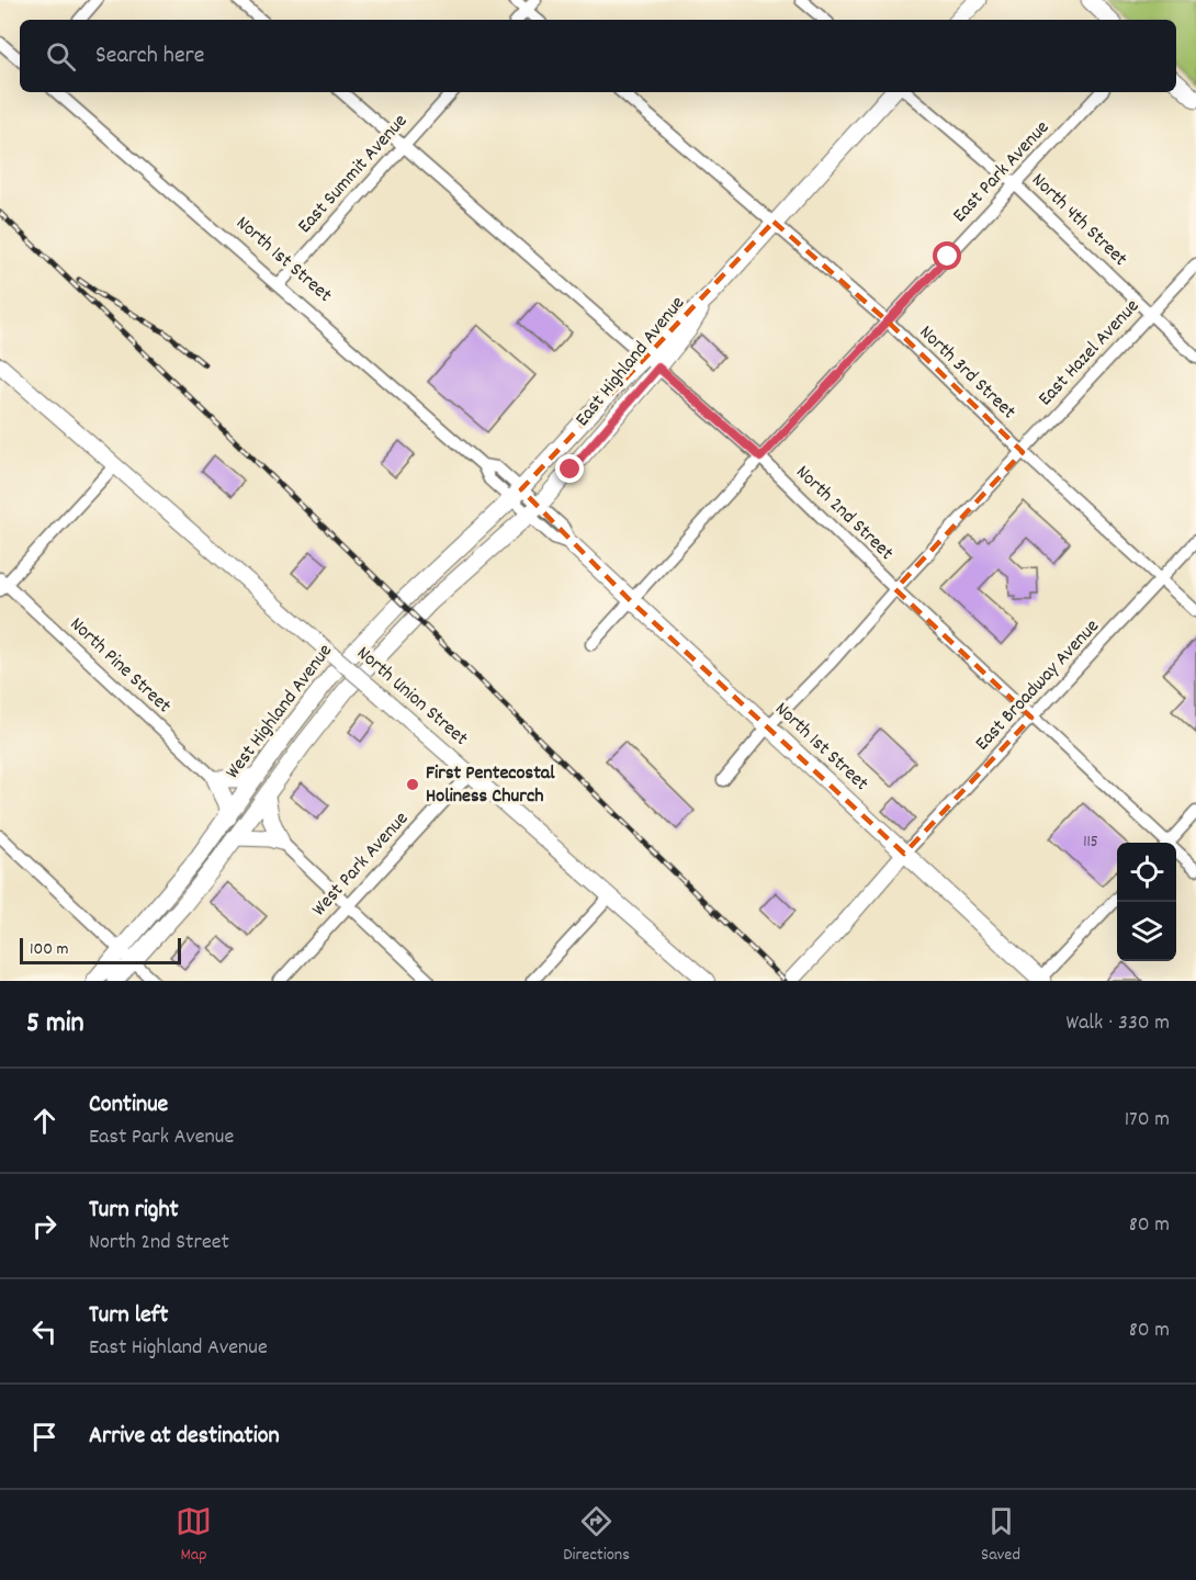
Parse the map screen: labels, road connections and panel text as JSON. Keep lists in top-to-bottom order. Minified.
{"streets":{"main road":["North 1st Street","East Highland Avenue","West Highland Avenue"],"street":["East Park Avenue","East Summit Avenue","North 4th Street","East Hazel Avenue","North 3rd Street","North 2nd Street","North Pine Street","East Broadway Avenue","North Union Street","West Park Avenue"]},"crossings":[["East Park Avenue","North 4th Street"],["East Park Avenue","North 1st Street"],["East Park Avenue","North 3rd Street"],["East Park Avenue","North 2nd Street"],["East Summit Avenue","North 1st Street"],["East Summit Avenue","North 2nd Street"],["North 4th Street","East Hazel Avenue"],["North 1st Street","East Hazel Avenue"],["North 1st Street","East Highland Avenue"],["North 1st Street","East Broadway Avenue"],["North 1st Street","West Highland Avenue"],["East Hazel Avenue","North 3rd Street"],["East Hazel Avenue","North 2nd Street"],["East Highland Avenue","North 3rd Street"],["East Highland Avenue","North 2nd Street"],["East Highland Avenue","West Highland Avenue"],["North 3rd Street","East Broadway Avenue"],["North 2nd Street","East Broadway Avenue"],["North Union Street","West Park Avenue"]],"places":["First Pentecostal Holiness Church"],"house_numbers":["115"],"scale_bar":"100 m","page":{"search":"Search here","scale":"100 m","heading":["5 min","Walk · 330 m"],"list":[["Continue","East Park Avenue","170 m"],["Turn right","North 2nd Street","80 m"],["Turn left","East Highland Avenue","80 m"],"Arrive at destination"],"nav":["Map","Directions","Saved"]}}
